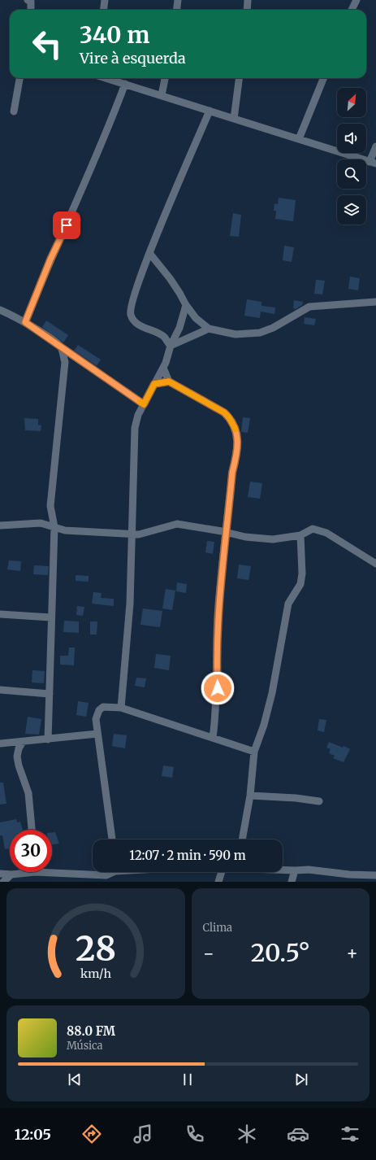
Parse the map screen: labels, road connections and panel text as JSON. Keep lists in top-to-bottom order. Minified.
{"north":"top right","page":{"turn":["340 m","Vire à esquerda"],"limit":"30","trip":"12:07 · 2 min · 590 m","tile":"Clima","heat":["−","20.5°","+"],"song":["88.0 FM","Música"],"tabs":"12:05","gauge":["28","km/h"]}}
